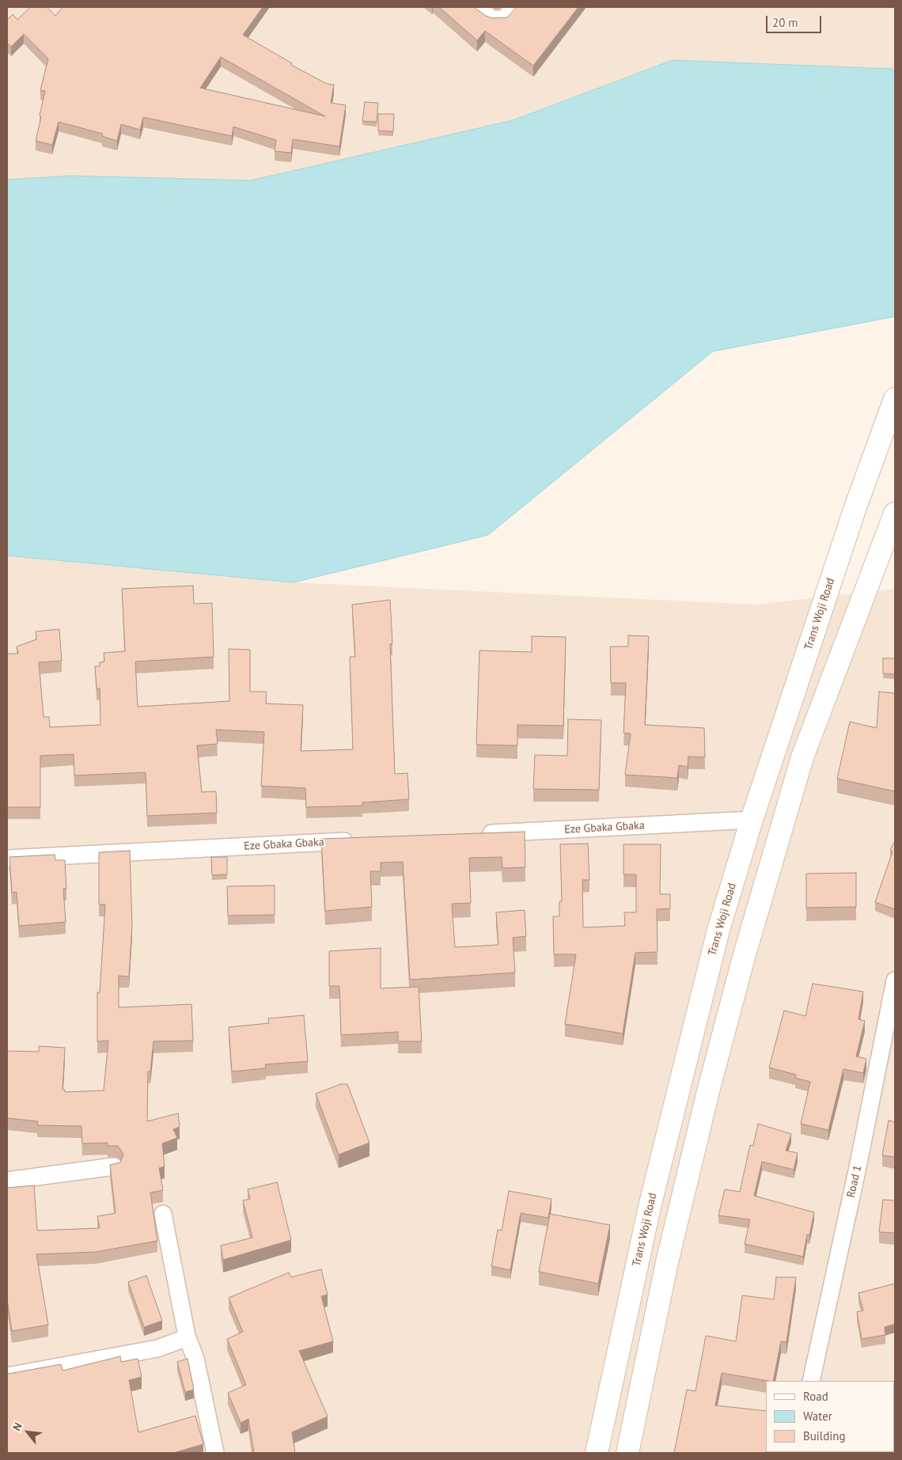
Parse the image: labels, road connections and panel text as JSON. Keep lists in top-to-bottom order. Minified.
{"streets":{"main road":["Trans Woji Road"],"street":["Eze Gbaka Gbaka","Road 1"]},"crossings":[["Trans Woji Road","Eze Gbaka Gbaka"]],"legend":["Road","Water","Building"],"scale_bar":"20 m","north":"top left"}
